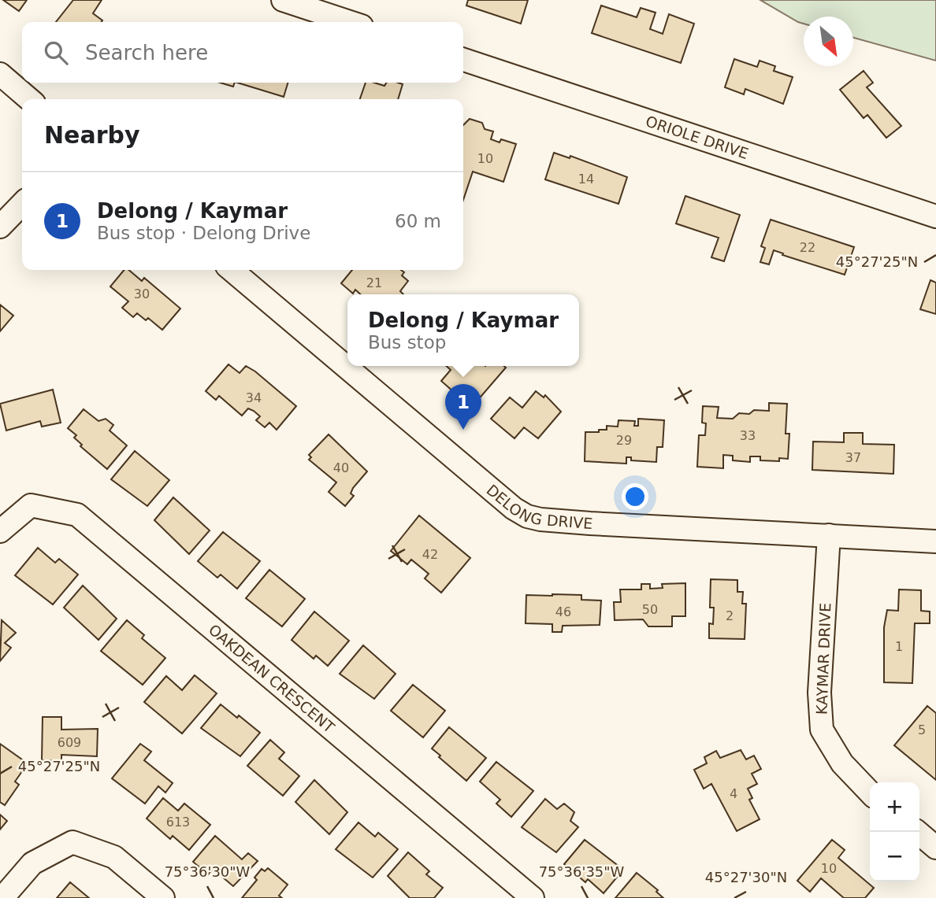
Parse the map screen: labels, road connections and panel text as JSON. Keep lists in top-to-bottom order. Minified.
{"streets":{"street":["ORIOLE DRIVE","DELONG DRIVE","KAYMAR DRIVE","OAKDEAN CRESCENT"]},"crossings":[["DELONG DRIVE","KAYMAR DRIVE"]],"house_numbers":["10","14","22","21","30","34","33","29","37","40","42","50","46","2","1","5","609","4","613","10"],"north":"bottom right","page":{"search":"Search here","heading":"Nearby","list":[{"mark":"1","name":"Delong / Kaymar","note":"Bus stop · Delong Drive","value":"60 m"}],"popup":["Delong / Kaymar","Bus stop"],"pins":"1","map_buttons":["+","−"]},"coordinates":["45°27'25\"N","75°36'30\"W","75°36'35\"W","45°27'30\"N"]}
